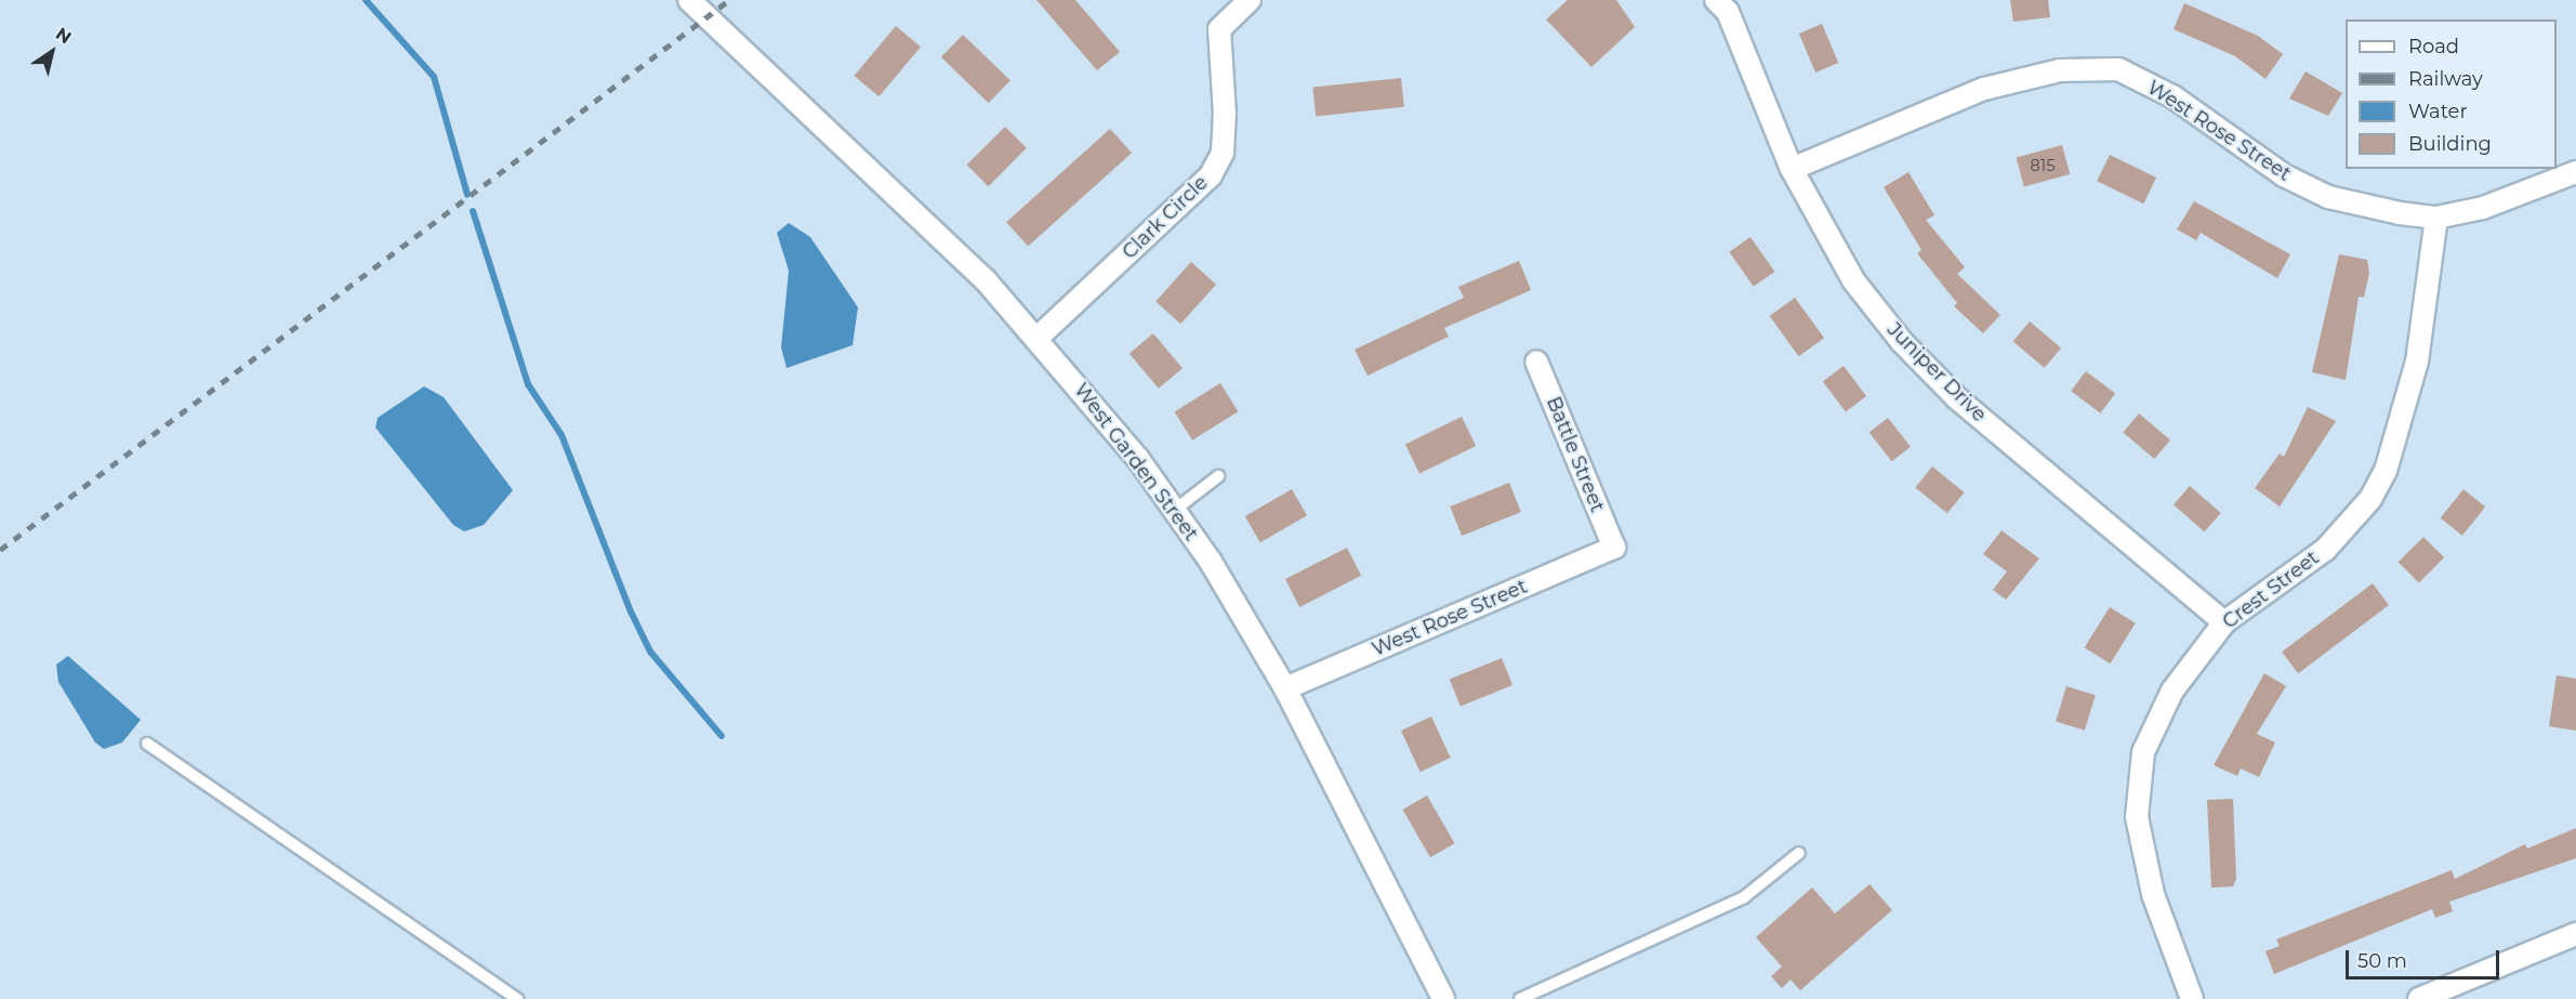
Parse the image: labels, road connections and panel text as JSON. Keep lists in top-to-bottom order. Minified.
{"streets":{"street":["West Rose Street","Clark Circle","Juniper Drive","Battle Street","West Garden Street","Crest Street"]},"crossings":[["West Rose Street","Juniper Drive"],["West Rose Street","Battle Street"],["West Rose Street","West Garden Street"],["West Rose Street","Crest Street"],["Clark Circle","West Garden Street"],["Juniper Drive","Crest Street"]],"house_numbers":["815"],"legend":["Road","Railway","Water","Building"],"scale_bar":"50 m","north":"top right"}
